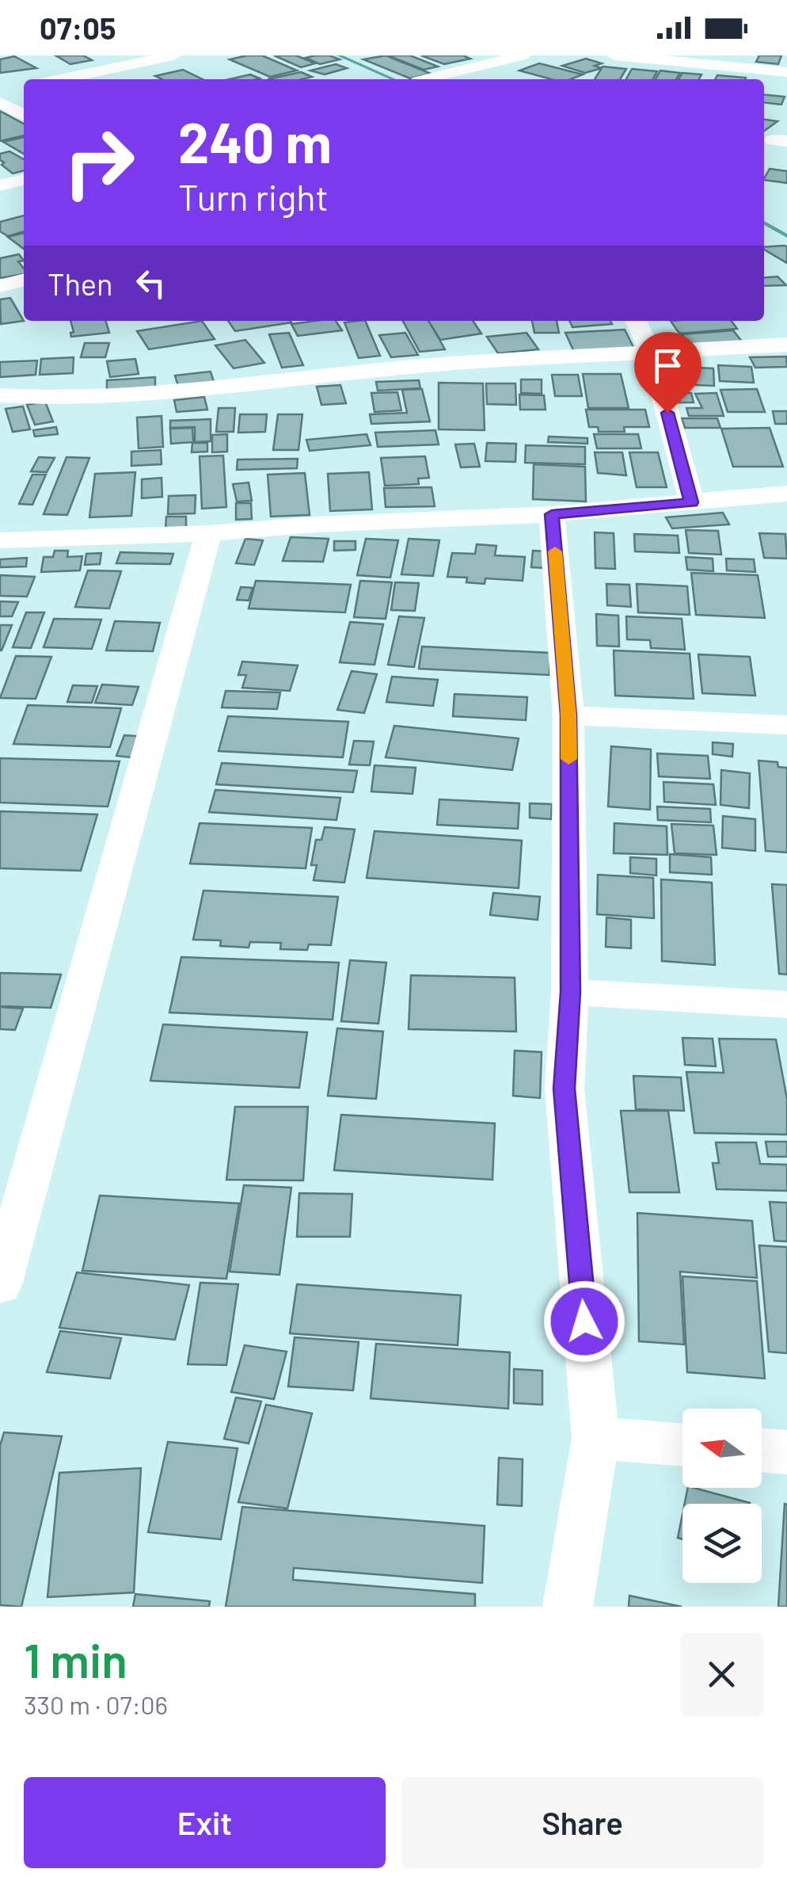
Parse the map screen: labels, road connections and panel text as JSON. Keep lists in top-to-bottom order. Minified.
{"north":"left","page":{"status":"07:05","turn":["240 m","Turn right"],"then":"Then","heading":["1 min","330 m · 07:06"],"buttons":["Exit","Share"]}}
